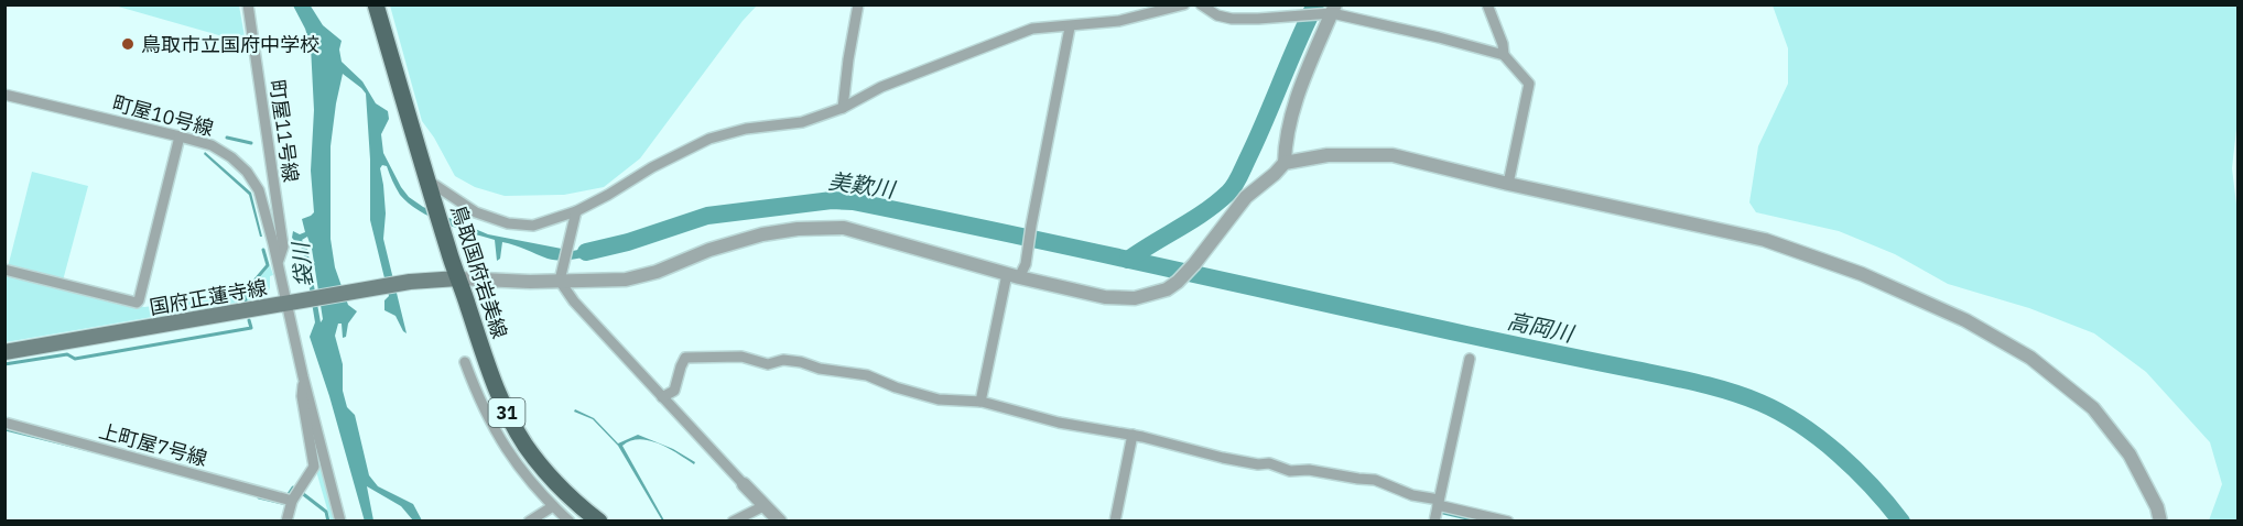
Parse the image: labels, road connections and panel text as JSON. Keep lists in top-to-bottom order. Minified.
{"streets":{"main road":["鳥取国府岩美線","国府正蓮寺線","31"],"street":["町屋10号線","町屋11号線","上町屋7号線"]},"crossings":[["町屋10号線","町屋11号線"],["町屋10号線","国府正蓮寺線"],["鳥取国府岩美線","国府正蓮寺線"]],"water":["美歎川","袋川","高岡川"],"places":["鳥取市立国府中学校"]}
